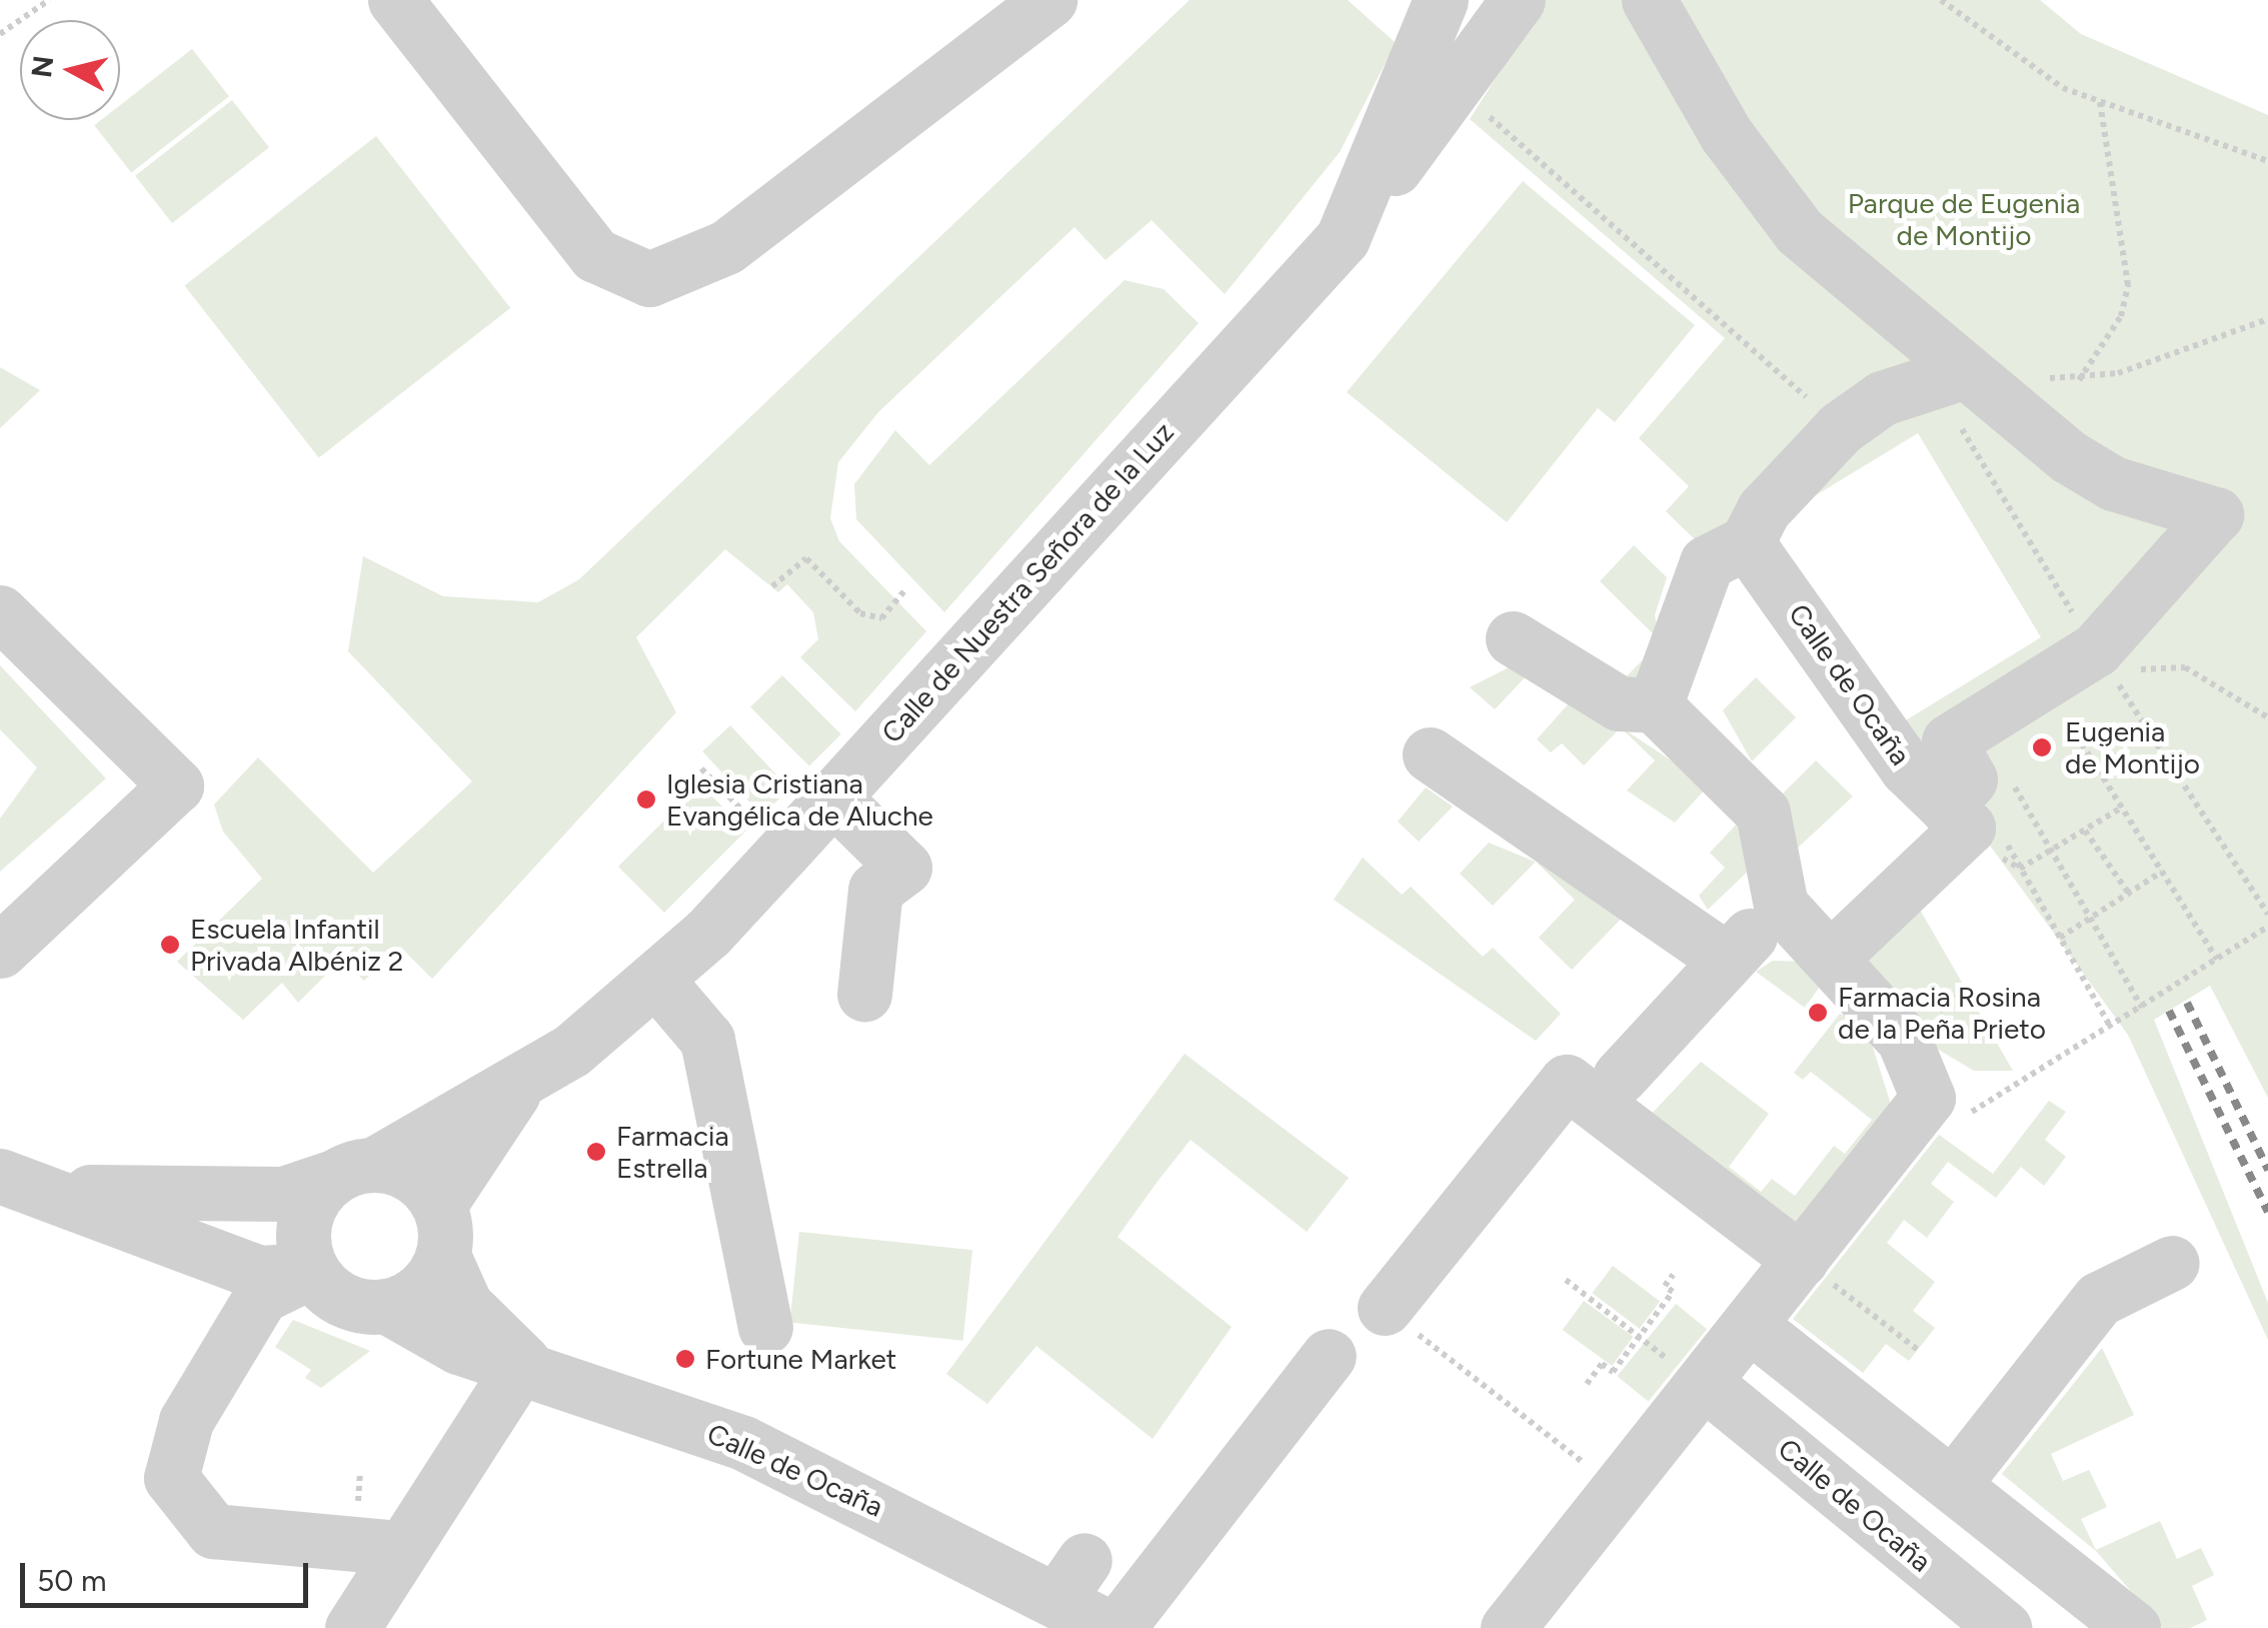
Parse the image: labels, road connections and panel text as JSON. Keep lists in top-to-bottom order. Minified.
{"streets":{"street":["Calle de Nuestra Señora de la Luz","Calle de Ocaña"]},"parks":["Parque de Eugenia de Montijo"],"places":["Eugenia de Montijo","Iglesia Cristiana Evangélica de Aluche","Escuela Infantil Privada Albéniz 2","Farmacia Rosina de la Peña Prieto","Farmacia Estrella","Fortune Market"],"scale_bar":"50 m","north":"left"}
